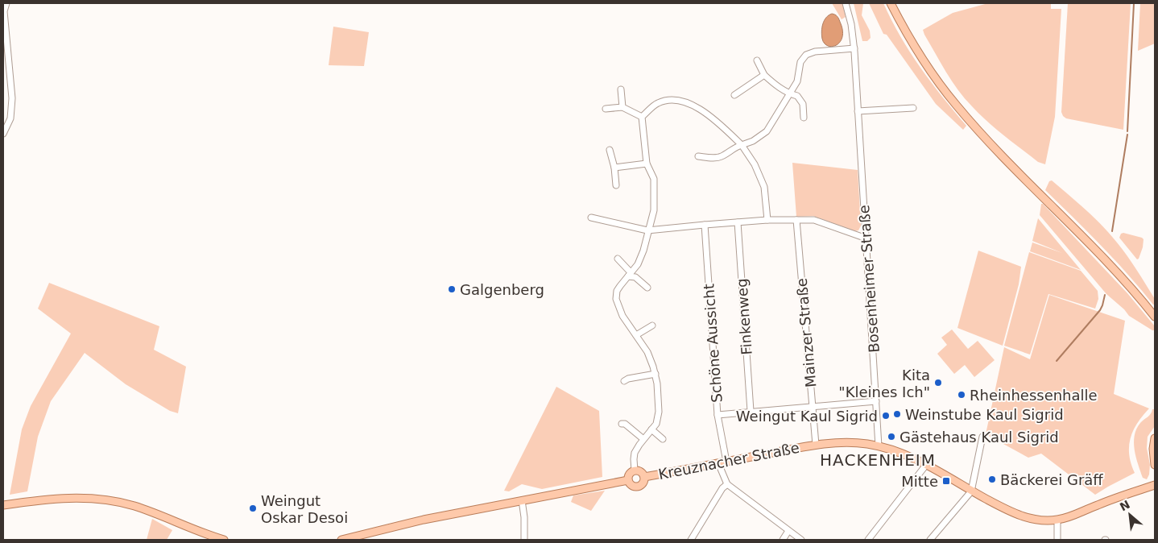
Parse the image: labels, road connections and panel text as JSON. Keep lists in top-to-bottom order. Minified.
{"streets":{"main road":["Kreuznacher Straße"],"street":["Bosenheimer Straße","Finkenweg","Mainzer Straße","Schöne Aussicht"]},"crossings":[["Bosenheimer Straße","Kreuznacher Straße"],["Mainzer Straße","Kreuznacher Straße"],["Schöne Aussicht","Kreuznacher Straße"]],"districts":["HACKENHEIM"],"places":{"other":["Galgenberg","Kita \"Kleines Ich\"","Rheinhessenhalle","Weinstube Kaul Sigrid","Weingut Kaul Sigrid","Gästehaus Kaul Sigrid","Bäckerei Gräff","Weingut Oskar Desoi"],"transit":["Mitte"]},"north":"top left"}
